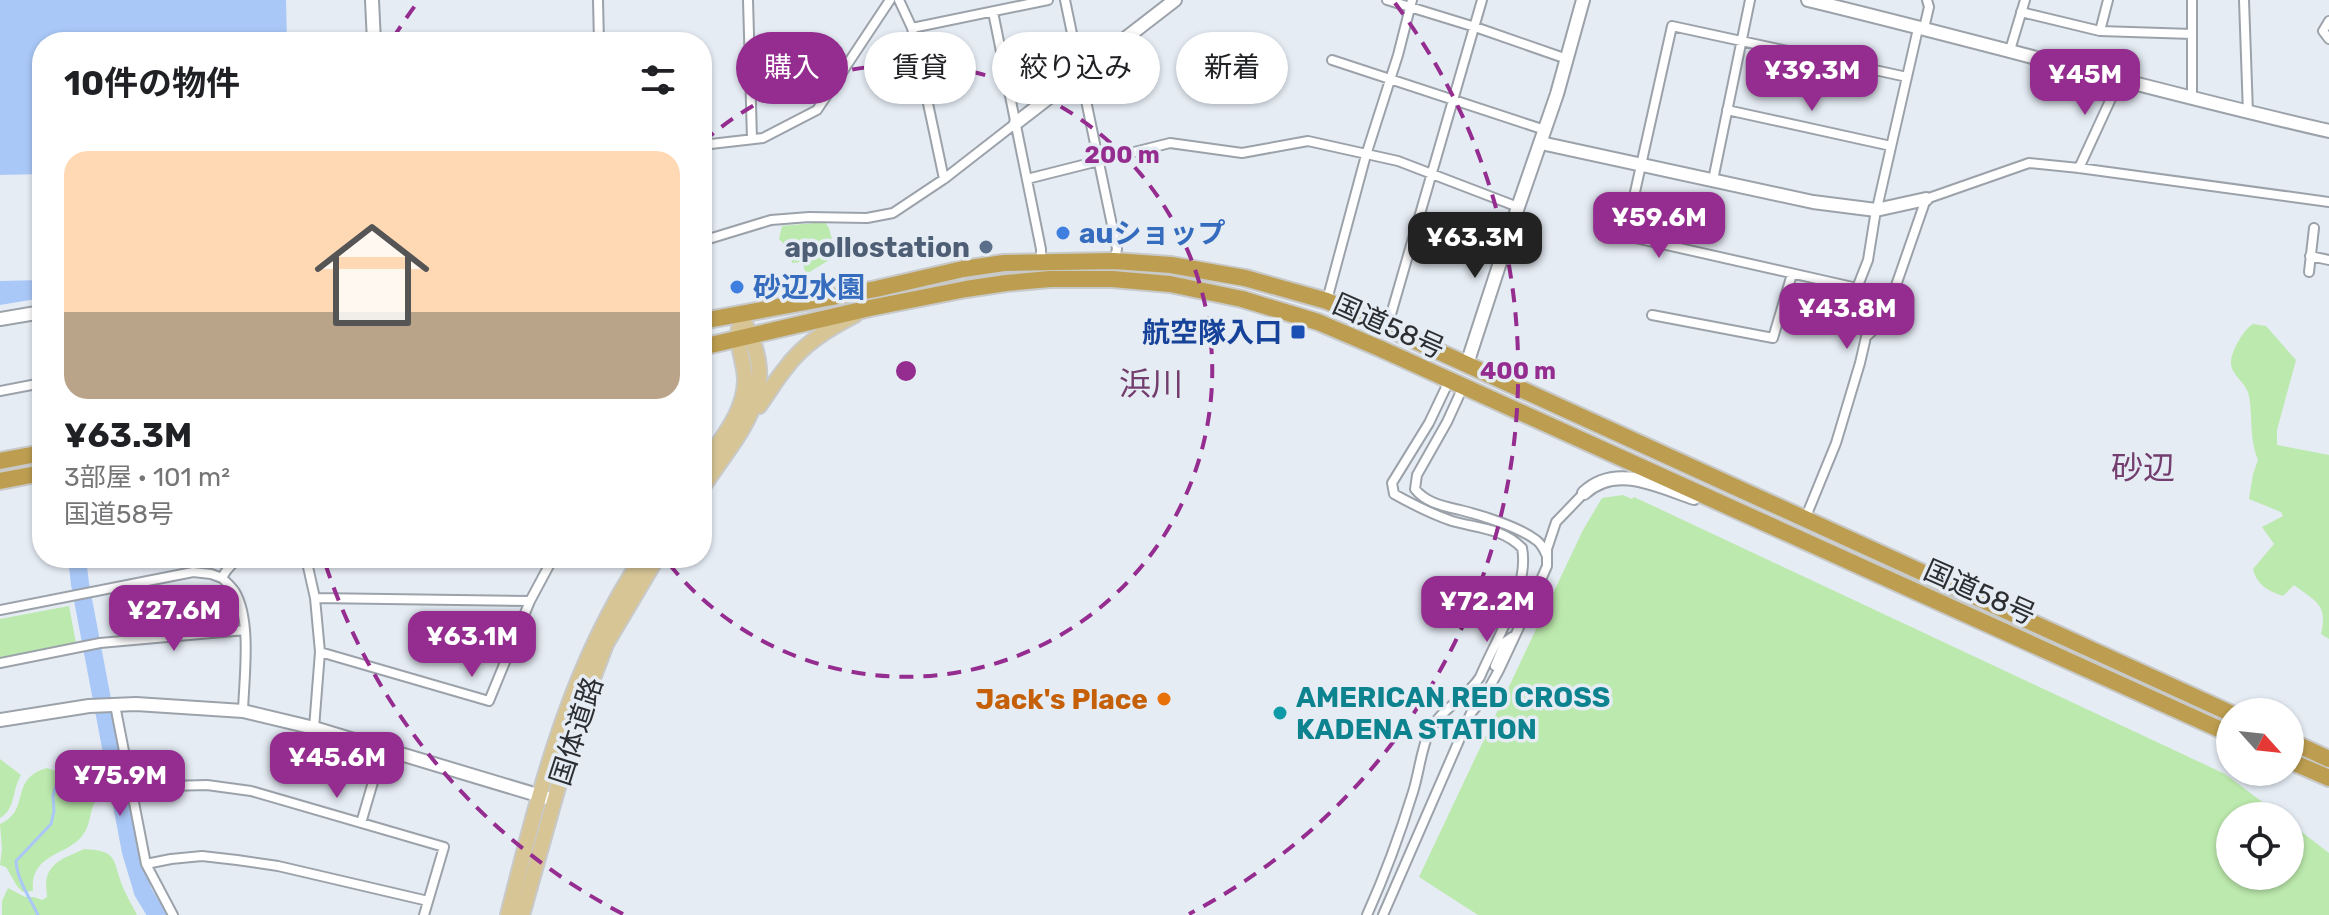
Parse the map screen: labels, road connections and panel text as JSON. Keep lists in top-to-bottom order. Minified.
{"streets":{"highway":["国道58号"],"main road":["国体道路"]},"districts":["浜川","砂辺"],"places":{"other":["auショップ","apollostation","砂辺水園","Jack's Place","AMERICAN RED CROSS KADENA STATION"],"transit":["航空隊入口"]},"north":"bottom right","page":{"chip":["購入","賃貸","絞り込み","新着"],"heading":"10件の物件","price":["¥39.3M","¥45M","¥59.6M","¥63.3M","¥43.8M","¥72.2M","¥27.6M","¥63.1M","¥45.6M","¥75.9M"],"list":[{"name":"¥63.3M","note":"3部屋 · 101 m² · 国道58号"}]},"rings":["200 m","400 m"]}
